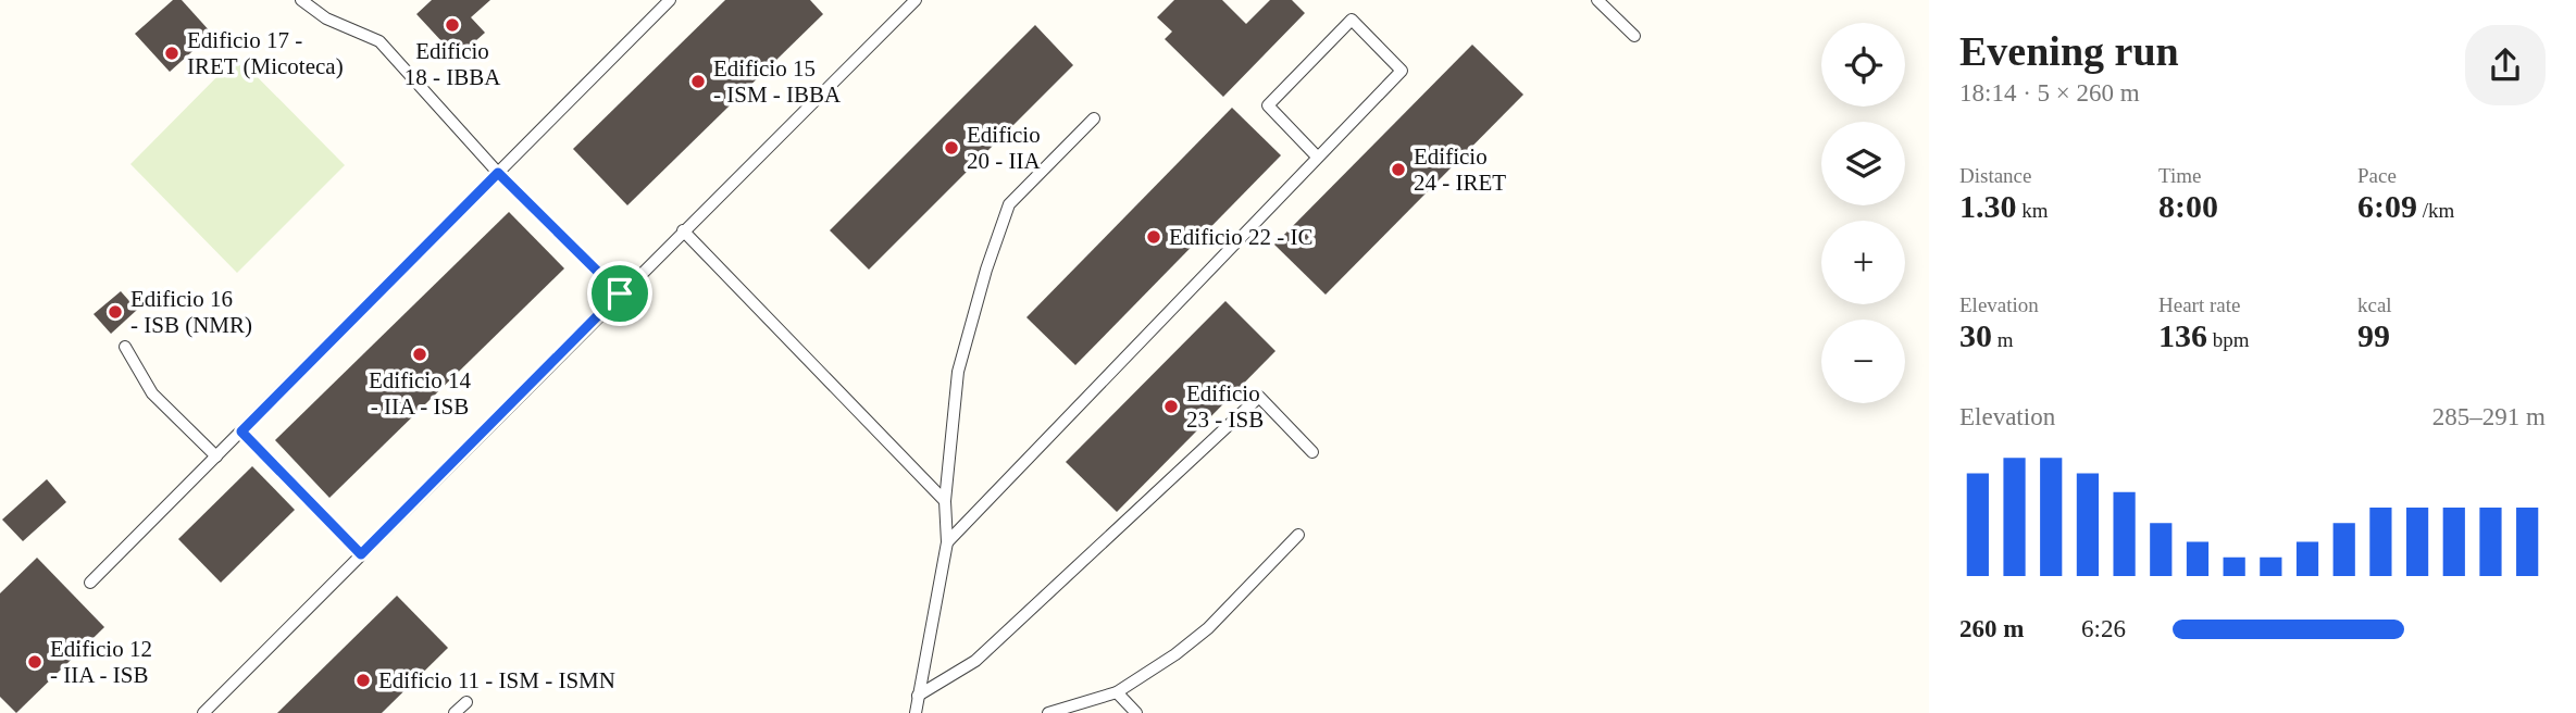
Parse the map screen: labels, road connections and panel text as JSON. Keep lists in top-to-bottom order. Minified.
{"places":["Edificio 18 - IBBA","Edificio 17 - IRET (Micoteca)","Edificio 15 - ISM - IBBA","Edificio 20 - IIA","Edificio 24 - IRET","Edificio 22 - IC","Edificio 16 - ISB (NMR)","Edificio 14 - IIA - ISB","Edificio 23 - ISB","Edificio 12 - IIA - ISB","Edificio 11 - ISM - ISMN"],"page":{"heading":["Evening run","18:14 · 5 × 260 m"],"map_buttons":["+","−"],"stats":[["Distance","1.30 km"],["Time","8:00"],["Pace","6:09 /km"],["Elevation","30 m"],["Heart rate","136 bpm"],["kcal","99"]],"chart":["Elevation","285–291 m"],"list":[{"name":"260 m","note":"6:26"}]}}
